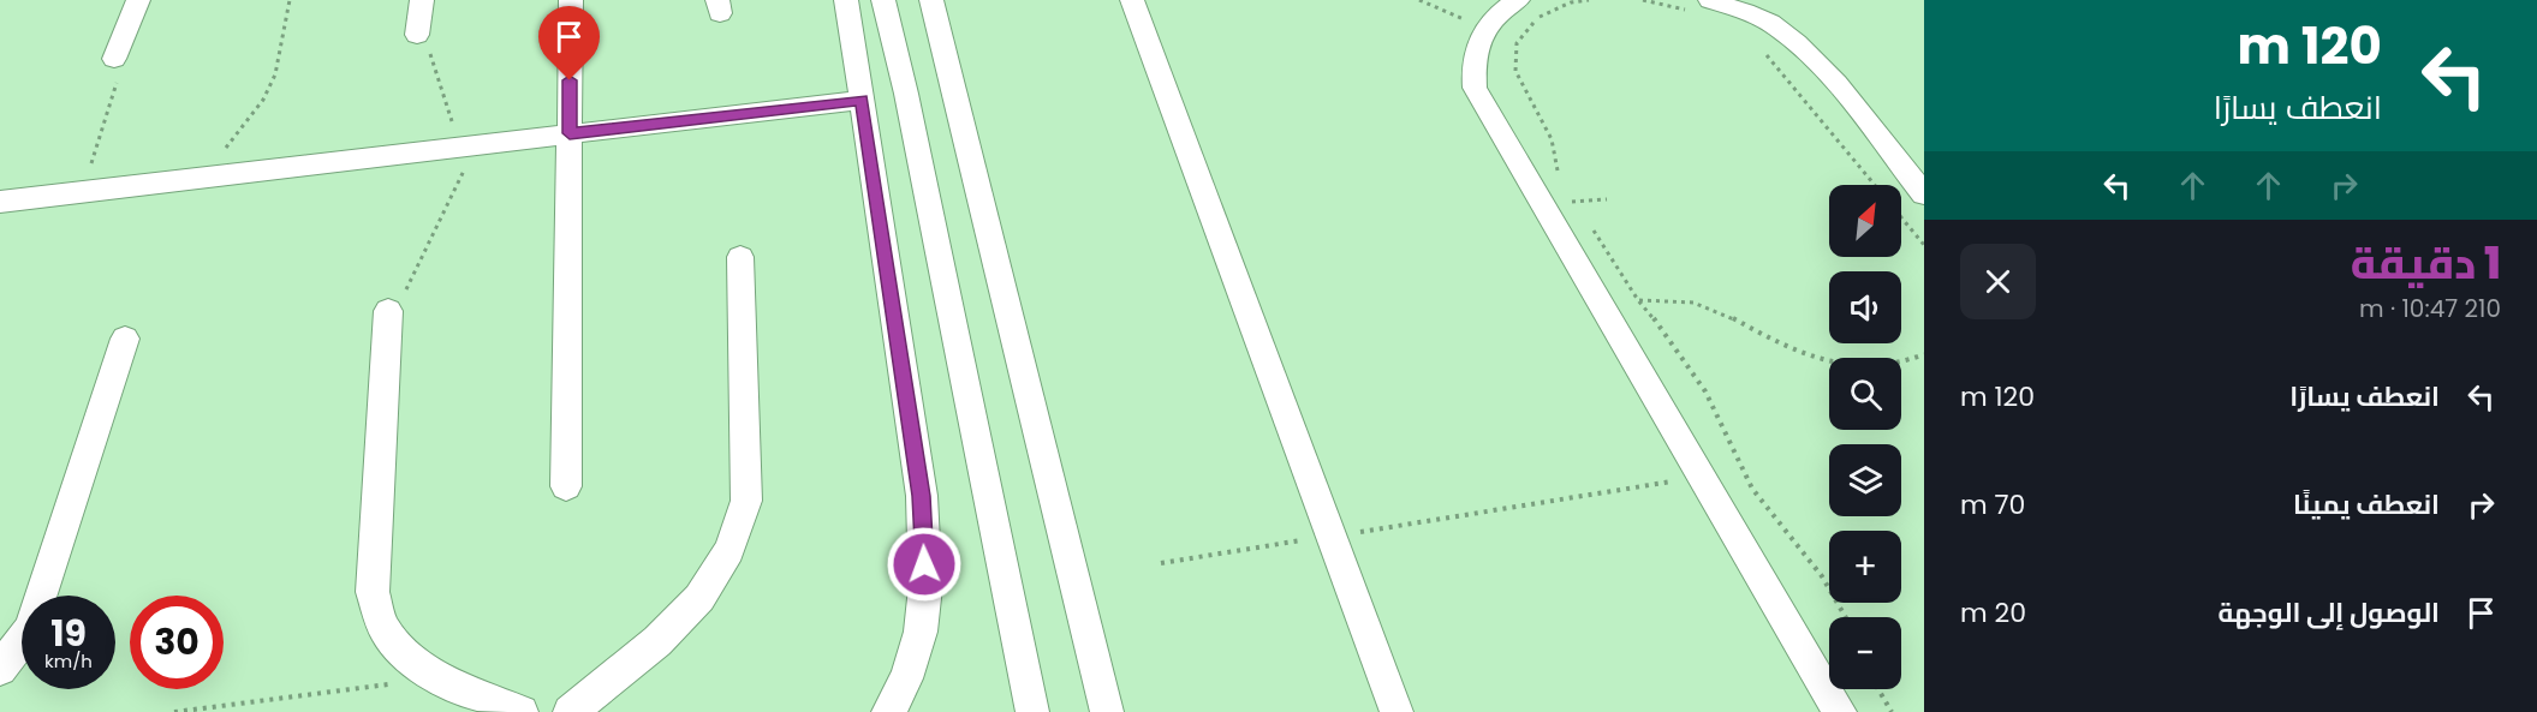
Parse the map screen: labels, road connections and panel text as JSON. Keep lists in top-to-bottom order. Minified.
{"north":"top right","page":{"turn":["120 m","انعطف يسارًا"],"map_buttons":["+","−"],"heading":["1 دقيقة","210 m · 10:47"],"list":[{"name":"انعطف يسارًا","value":"120 m"},{"name":"انعطف يمينًا","value":"70 m"},{"name":"الوصول إلى الوجهة","value":"20 m"}],"speed":"19 km/h","limit":"30"}}
